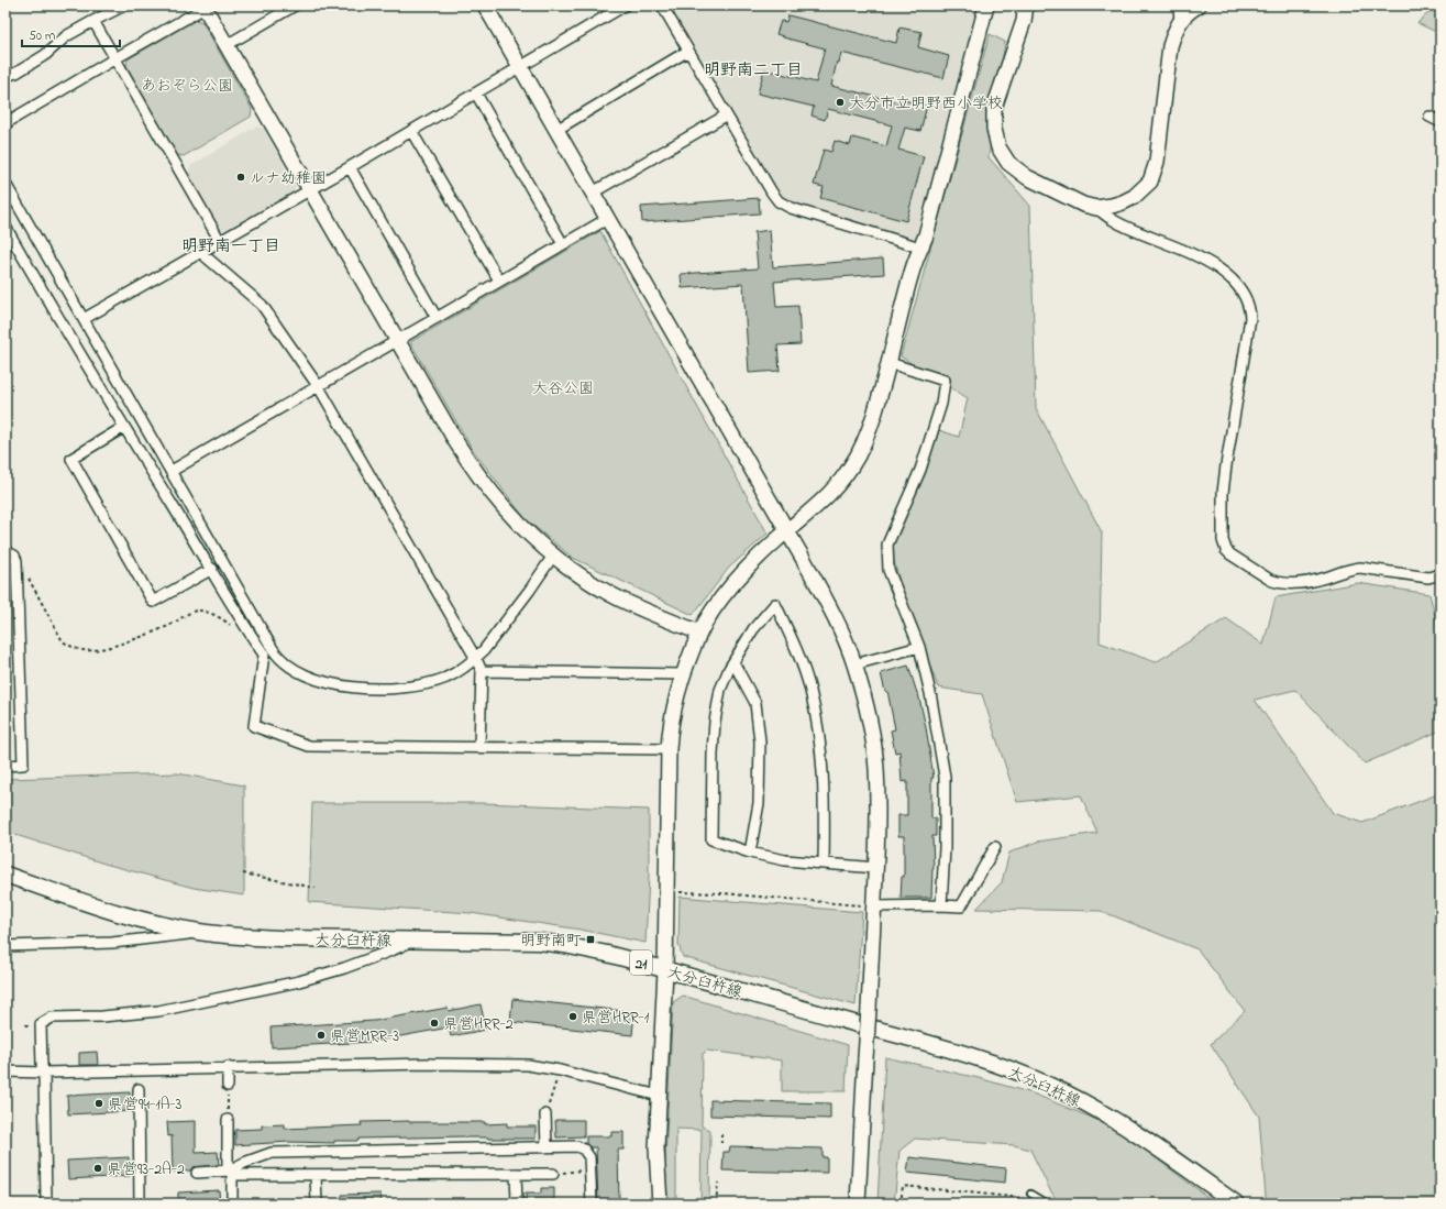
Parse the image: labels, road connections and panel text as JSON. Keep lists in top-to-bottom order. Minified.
{"streets":{"main road":["大分臼杵線","21"]},"districts":["明野南二丁目","明野南一丁目"],"parks":["あおぞら公園","大谷公園"],"places":{"other":["大分市立明野西小学校","ルナ幼稚園","県営HRR-1","県営HRR-2","県営MRR-3","県営94-1A-3","県営93-2A-2"],"transit":["明野南町"]},"scale_bar":"50 m"}
